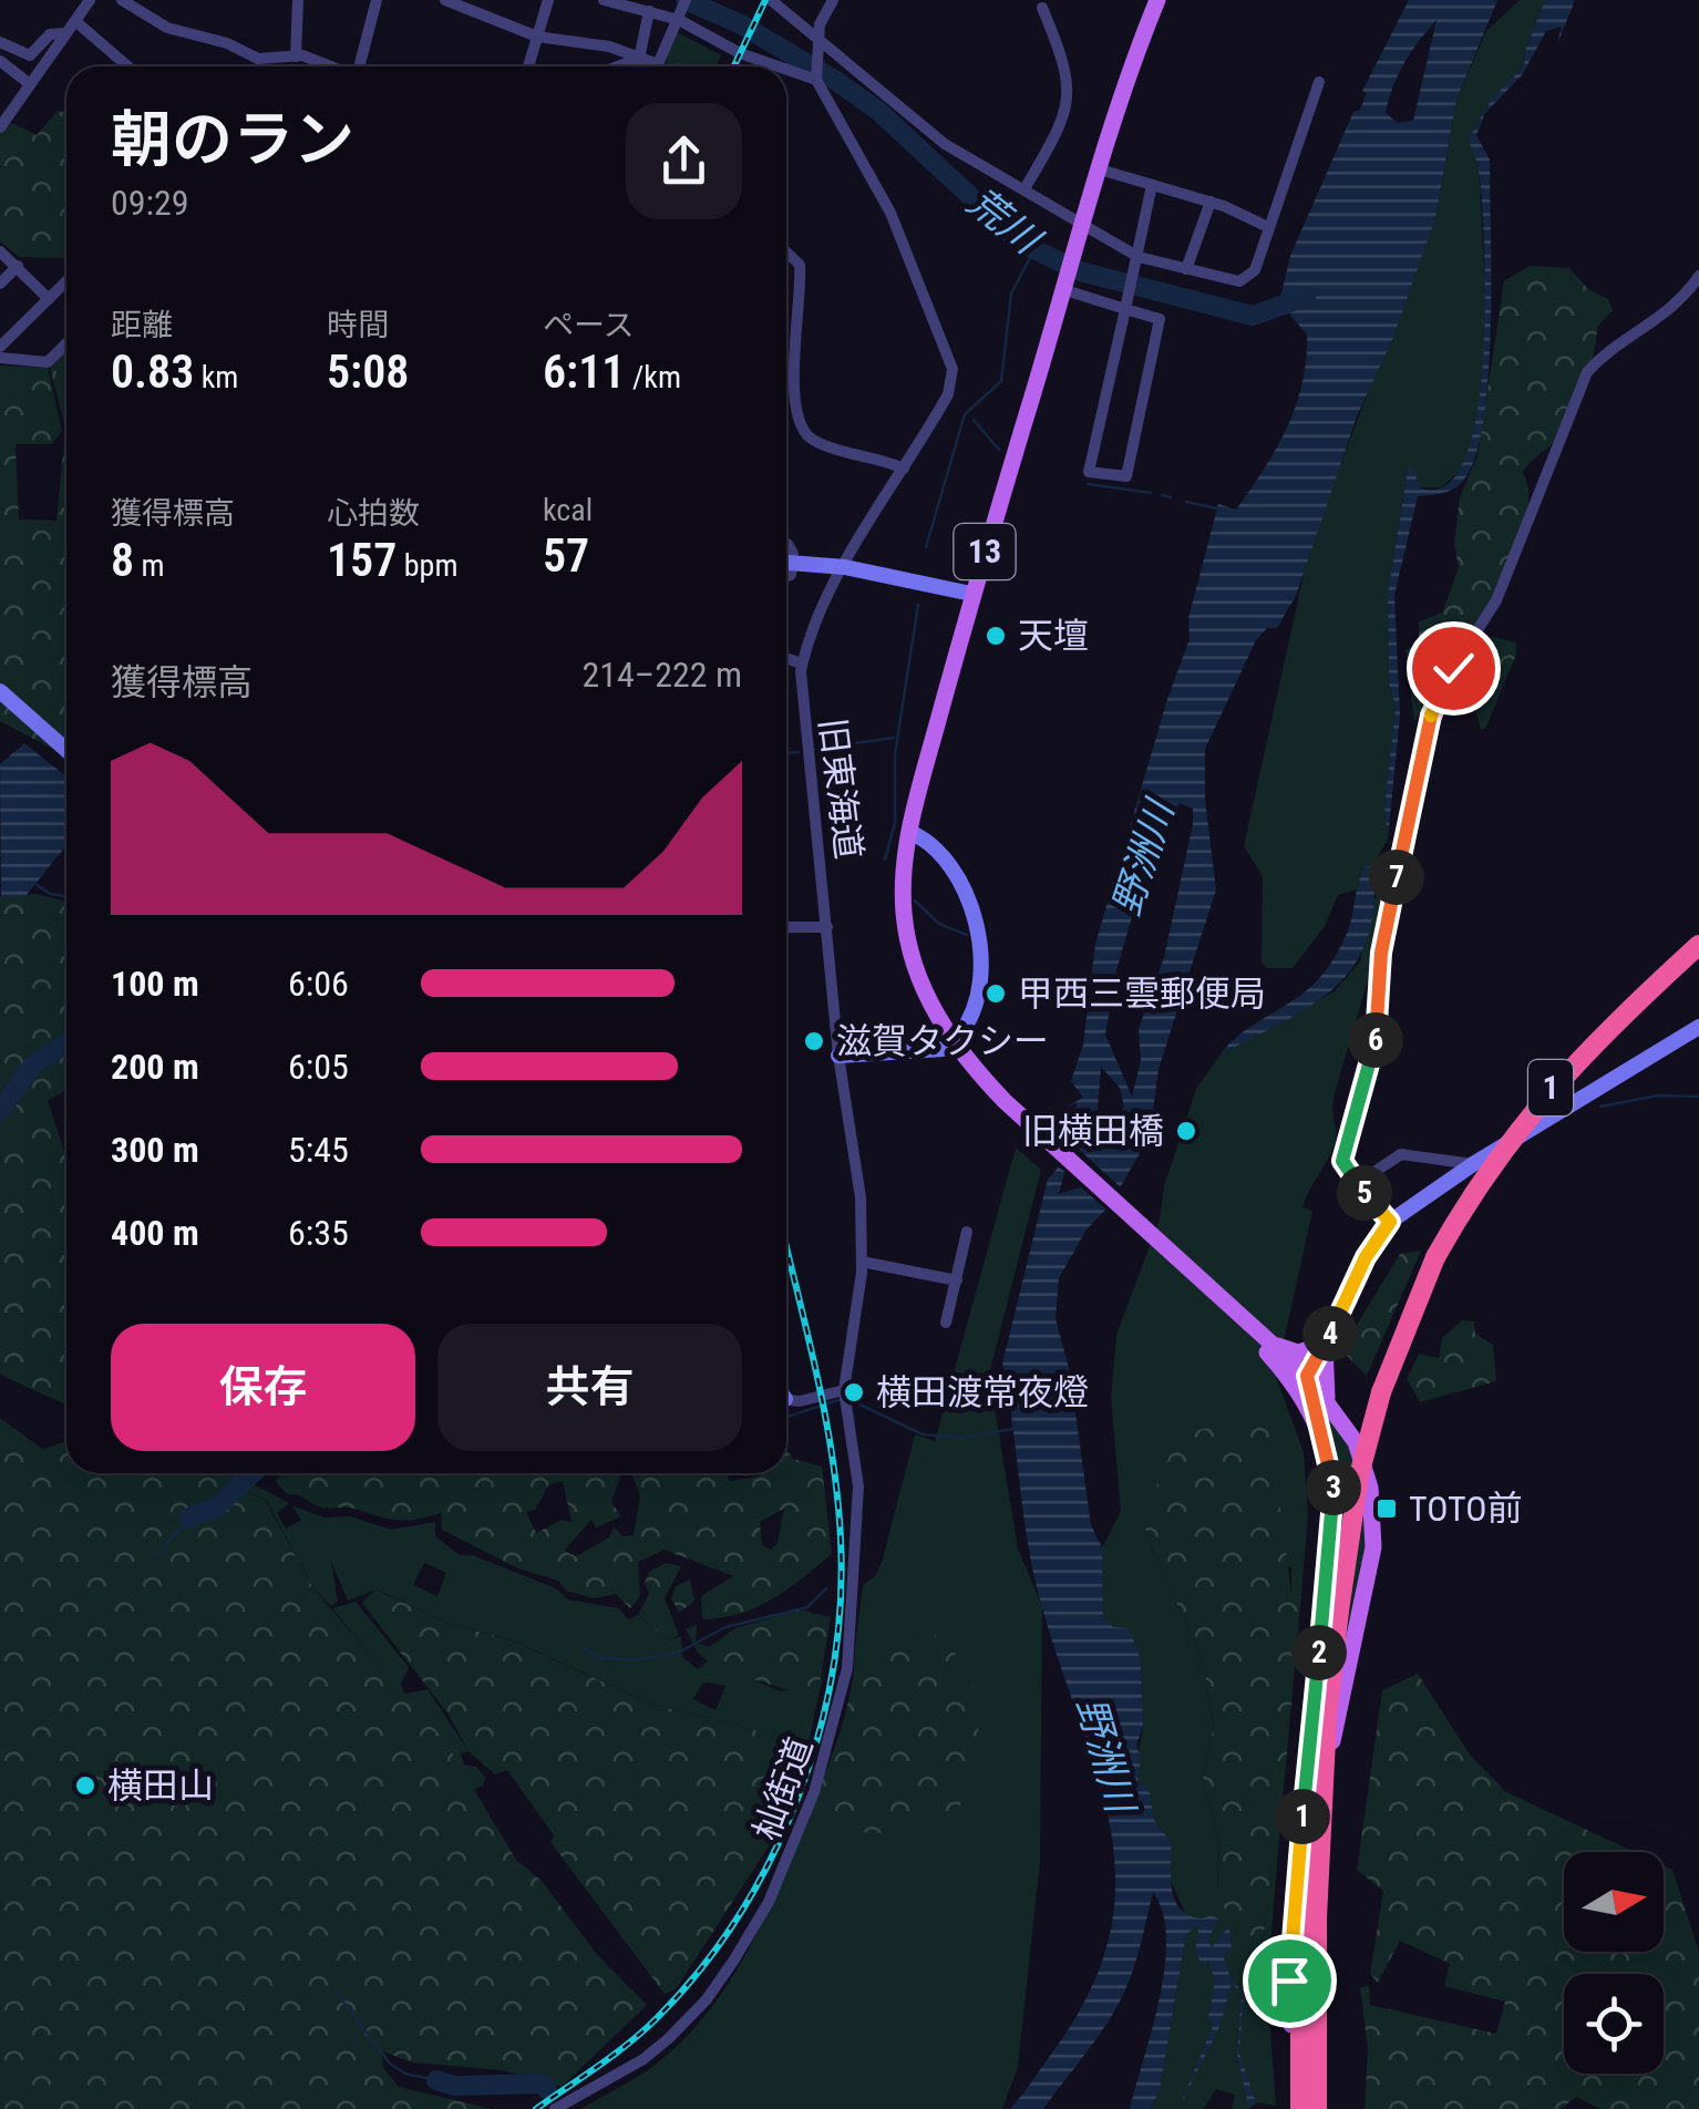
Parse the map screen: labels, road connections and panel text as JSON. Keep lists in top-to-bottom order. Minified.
{"streets":{"highway":["1"],"main road":["13"],"street":["旧東海道","杣街道"]},"crossings":[["13","1"],["旧東海道","杣街道"]],"water":["荒川","野洲川"],"places":{"other":["天壇","甲西三雲郵便局","滋賀タクシー","旧横田橋","横田渡常夜燈","横田山"],"transit":["TOTO前"]},"north":"right","page":{"heading":["朝のラン","09:29"],"stats":[["距離","0.83 km"],["時間","5:08"],["ペース","6:11 /km"],["獲得標高","8 m"],["心拍数","157 bpm"],["kcal","57"]],"chart":["獲得標高","214–222 m"],"pins":["7","6","5","4","3","2","1"],"list":[{"name":"100 m","note":"6:06"},{"name":"200 m","note":"6:05"},{"name":"300 m","note":"5:45"},{"name":"400 m","note":"6:35"}],"buttons":["保存","共有"]}}
